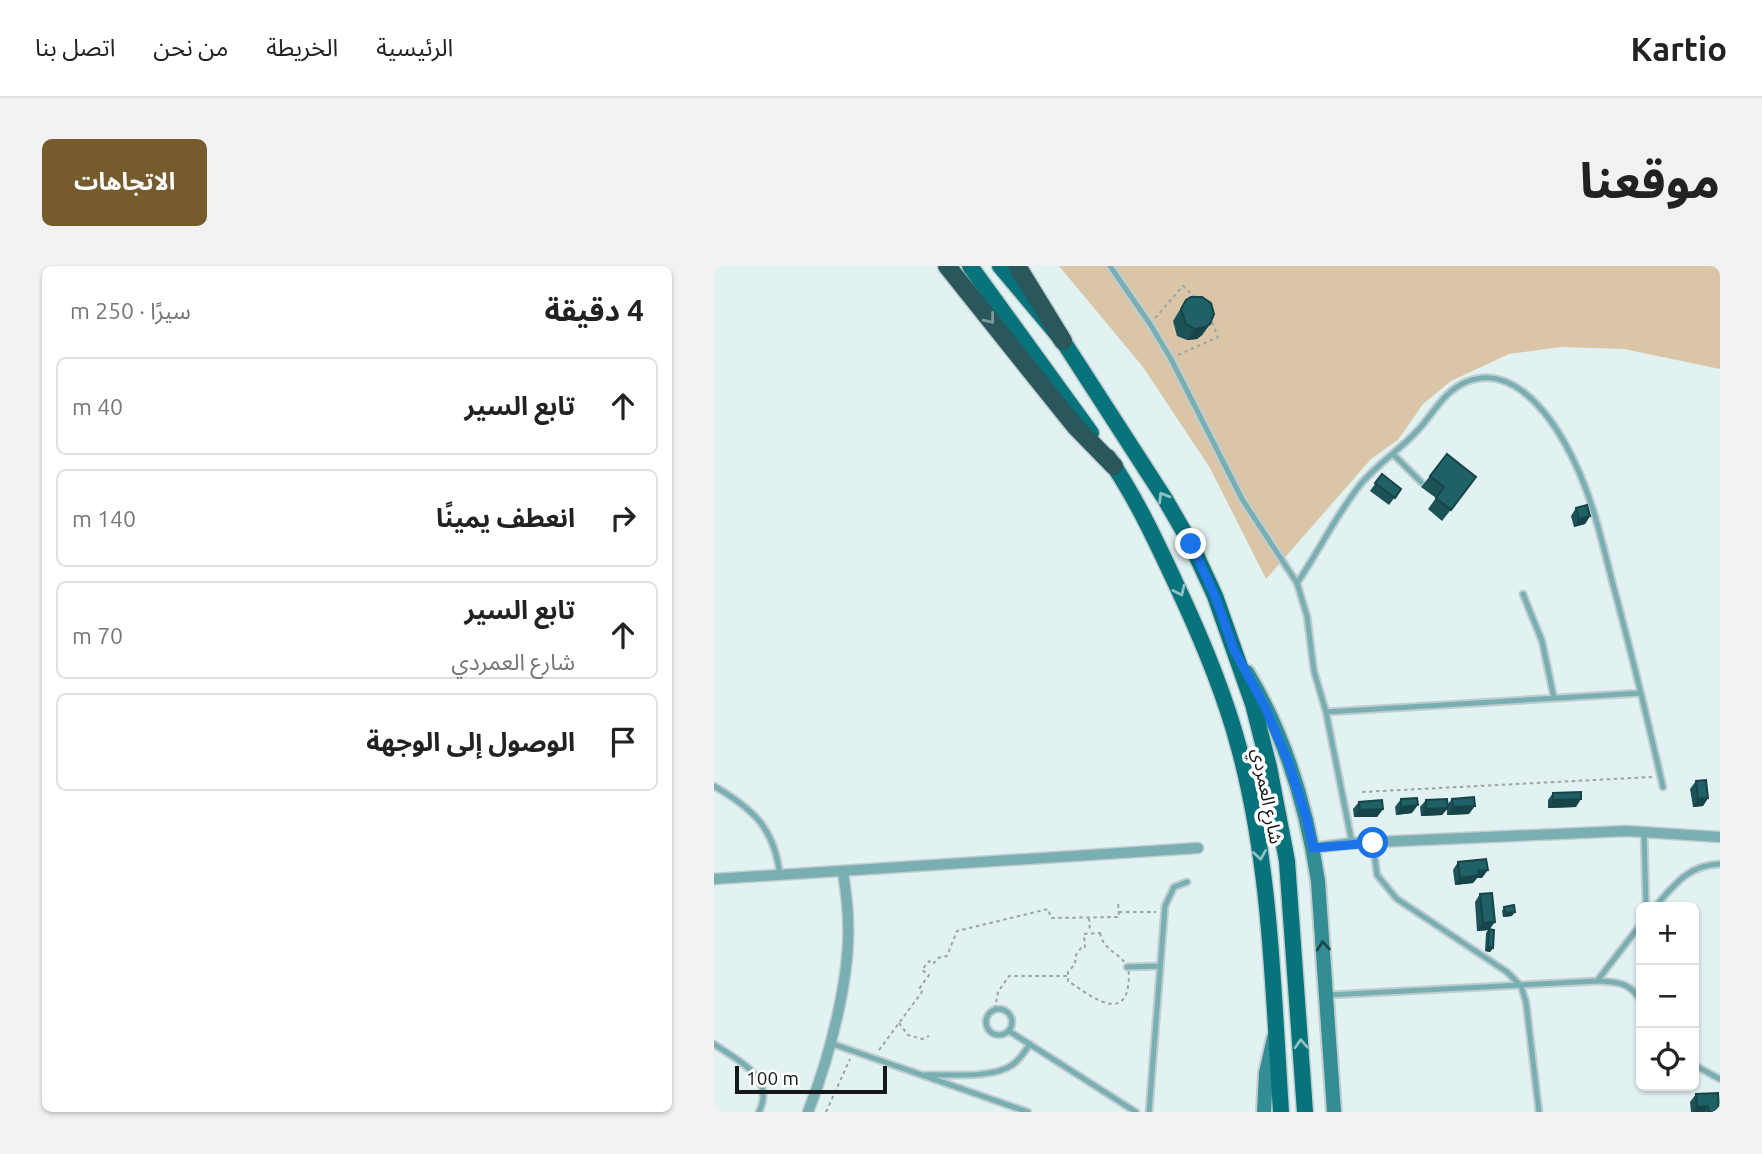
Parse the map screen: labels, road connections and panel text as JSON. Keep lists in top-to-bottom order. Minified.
{"streets":{"main road":["شارع العمردي"]},"scale_bar":"100 m","page":{"header":"Kartio","nav":["الرئيسية","الخريطة","من نحن","اتصل بنا"],"title":"موقعنا","buttons":"الاتجاهات","heading":["4 دقيقة","سيرًا · 250 m"],"list":[["تابع السير","40 m"],["انعطف يمينًا","140 m"],["تابع السير","شارع العمردي","70 m"],"الوصول إلى الوجهة"],"map_buttons":["+","−"],"scale":"100 m"}}
